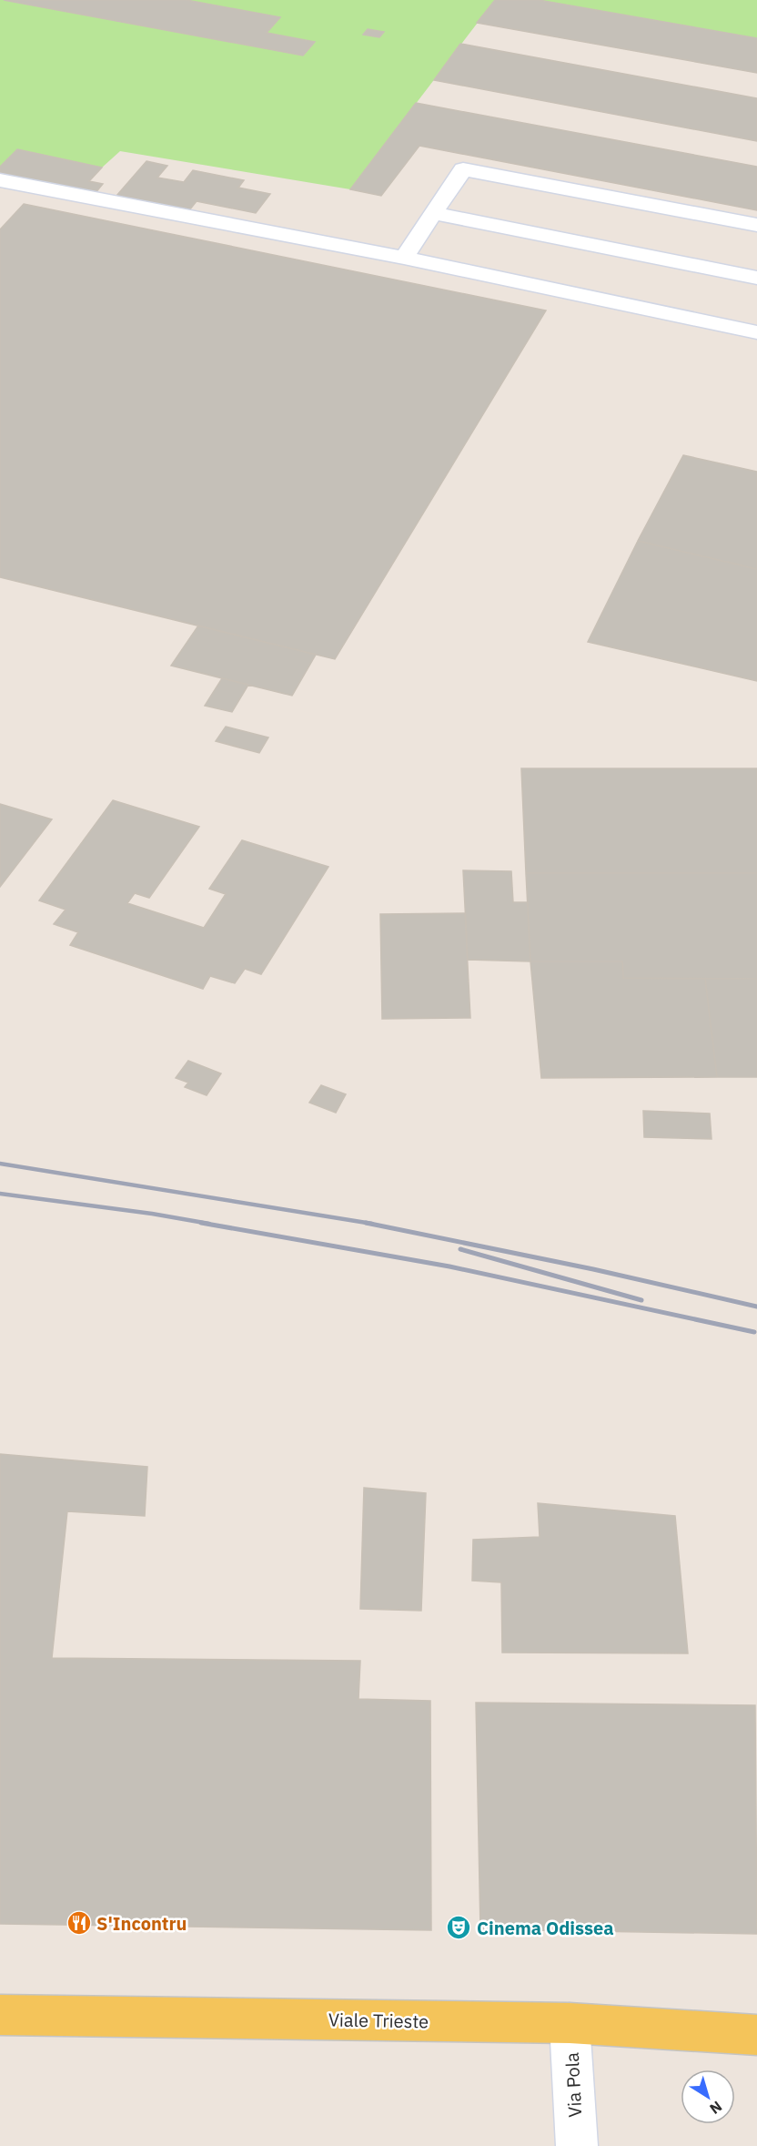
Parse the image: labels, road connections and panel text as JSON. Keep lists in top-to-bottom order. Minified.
{"streets":{"main road":["Viale Trieste"],"street":["Via Pola"]},"crossings":[["Viale Trieste","Via Pola"]],"places":{"restaurant":["S'Incontru"],"theatre":["Cinema Odissea"]},"north":"bottom right"}
